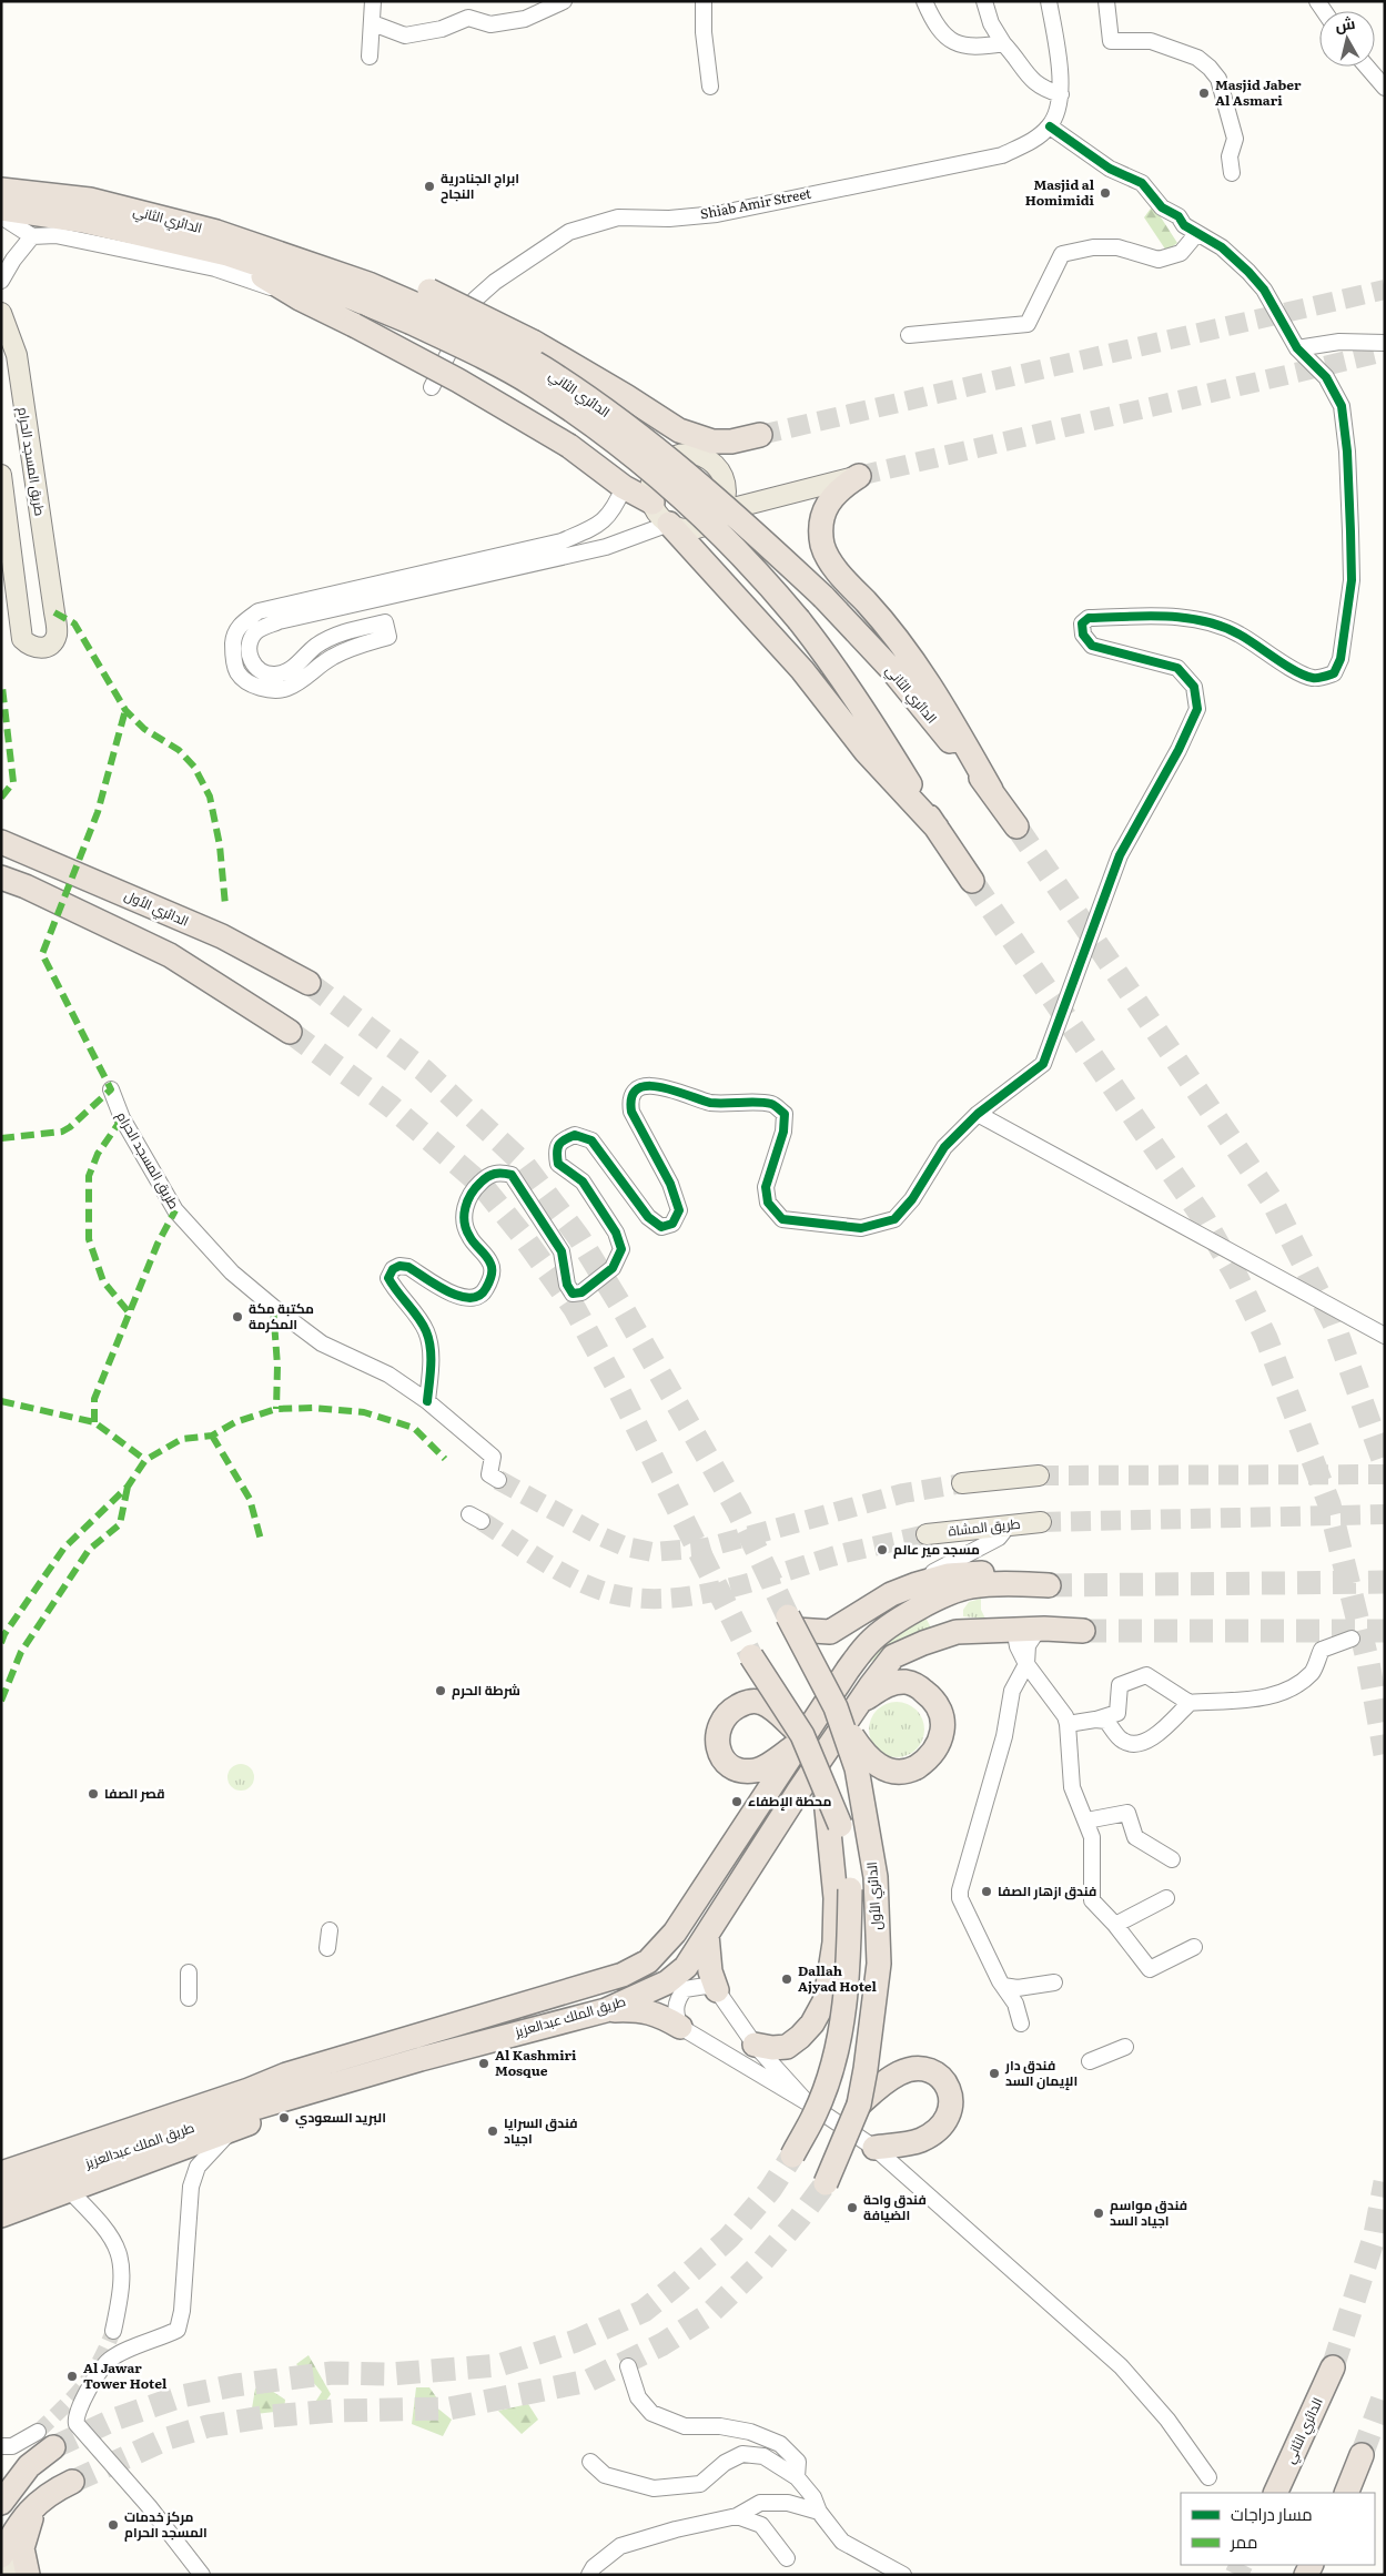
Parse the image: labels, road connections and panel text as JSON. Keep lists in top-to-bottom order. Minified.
{"streets":{"highway":["الدائري الثاني","الدائري الأول","طريق الملك عبدالعزيز"],"main road":["طريق المسجد الحرام","طريق المشاة"],"street":["Shiab Amir Street"]},"crossings":[["الدائري الأول","طريق الملك عبدالعزيز"]],"places":["Masjid Jaber Al Asmari","ابراج الجنادرية النجاح","Masjid al Homimidi","مكتبة مكة المكرمة","مسجد مير عالم","شرطة الحرم","قصر الصفا","محطة الإطفاء","فندق ازهار الصفا","Dallah Ajyad Hotel","Al Kashmiri Mosque","فندق دار الإيمان السد","البريد السعودي","فندق السرايا اجياد","فندق واحة الضيافة","فندق مواسم اجياد السد","Al Jawar Tower Hotel","مركز خدمات المسجد الحرام"],"legend":["مسار دراجات","ممر"],"north":"top"}
